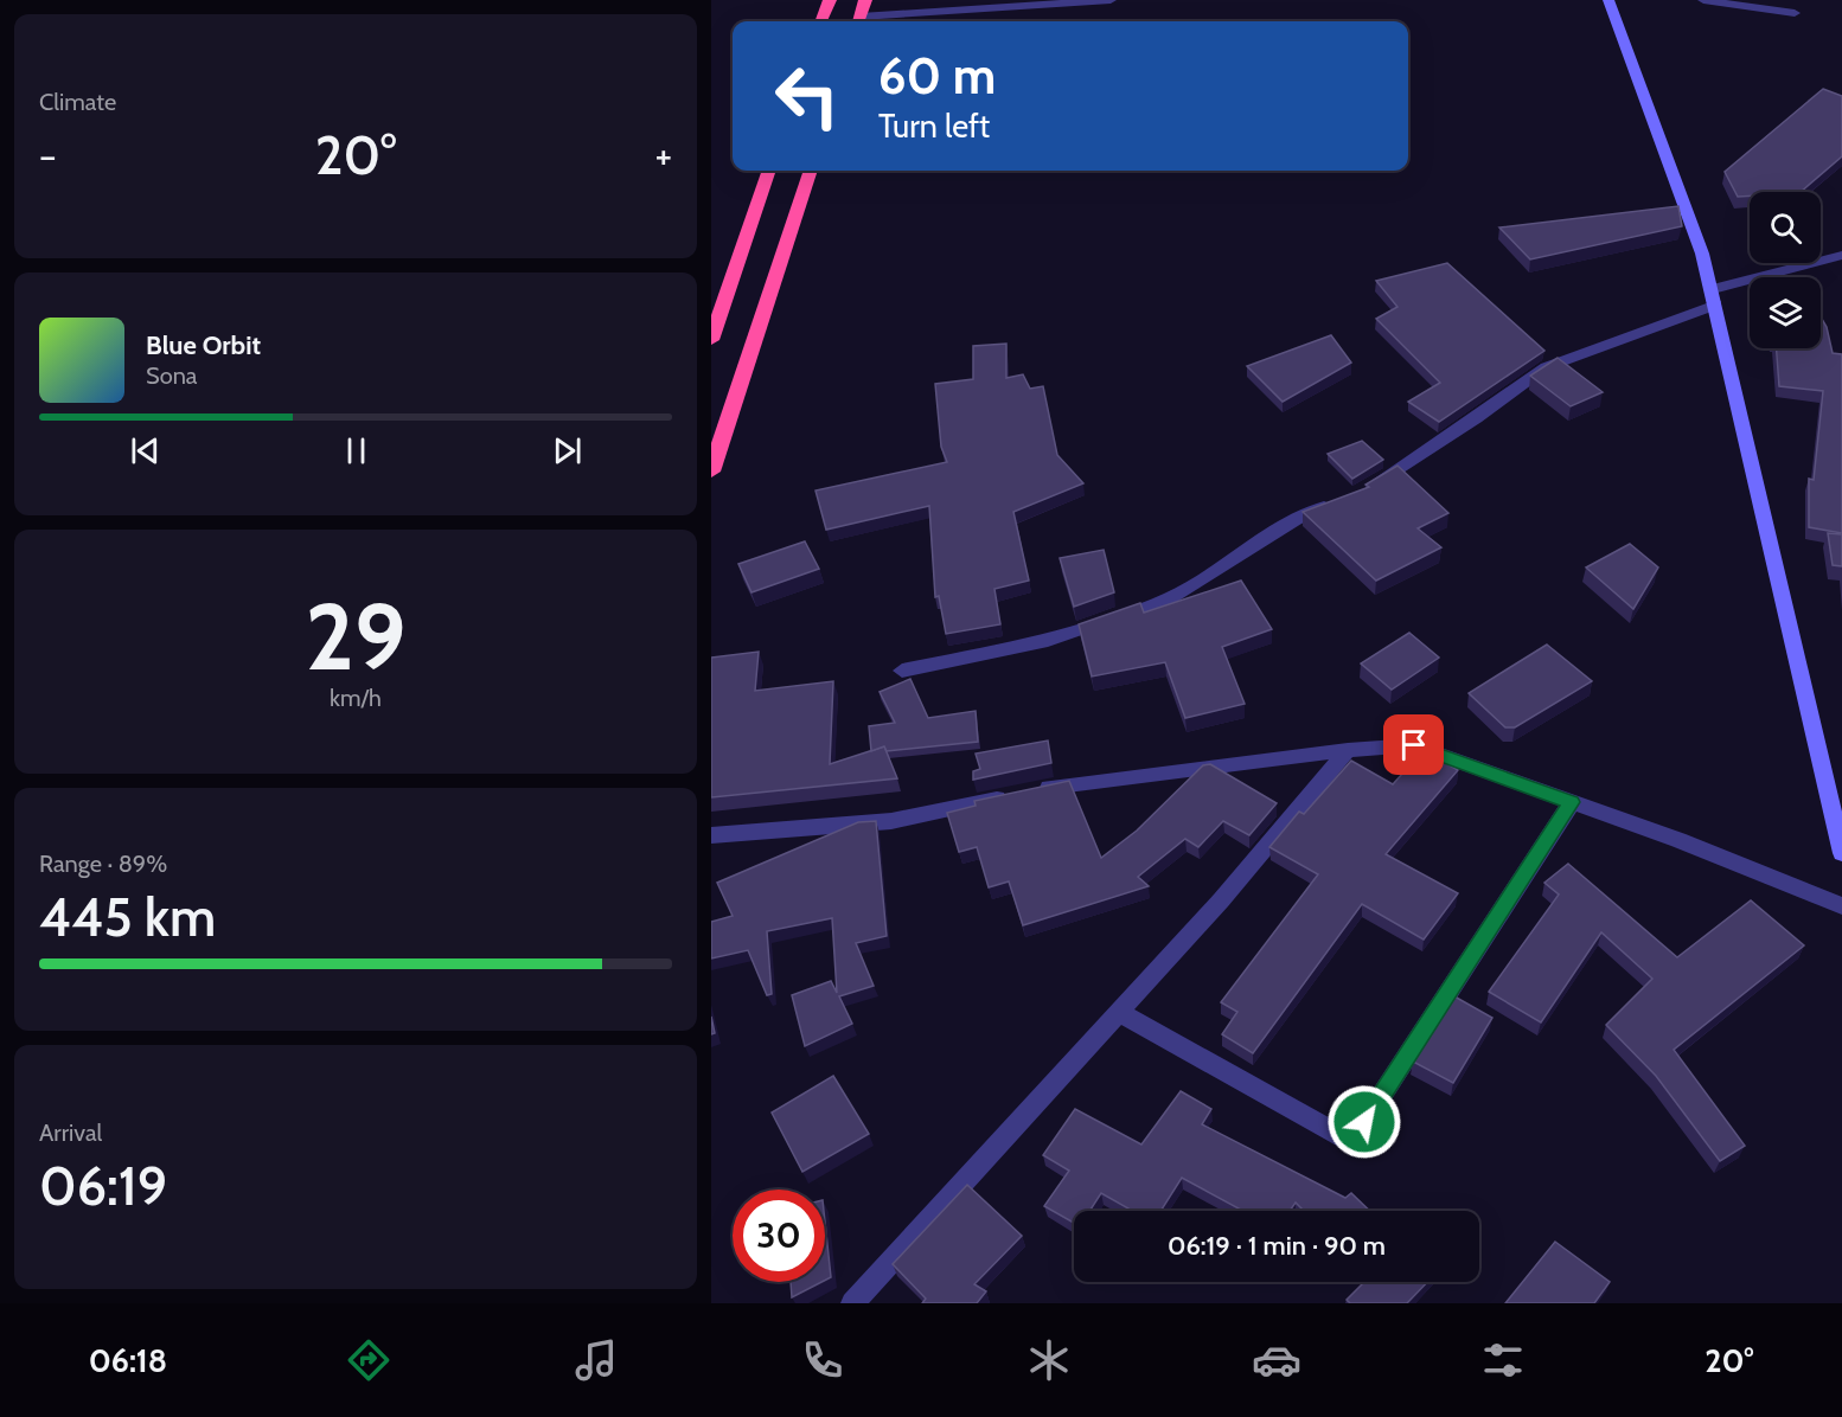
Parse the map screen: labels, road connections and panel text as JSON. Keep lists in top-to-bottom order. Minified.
{"page":{"tile":["Climate",["29","km/h"],["Range · 89%","445 km"],["Arrival","06:19"]],"turn":["60 m","Turn left"],"heat":["−","20°","+"],"song":["Blue Orbit","Sona"],"limit":"30","trip":"06:19 · 1 min · 90 m","tabs":["06:18","20°"]}}
